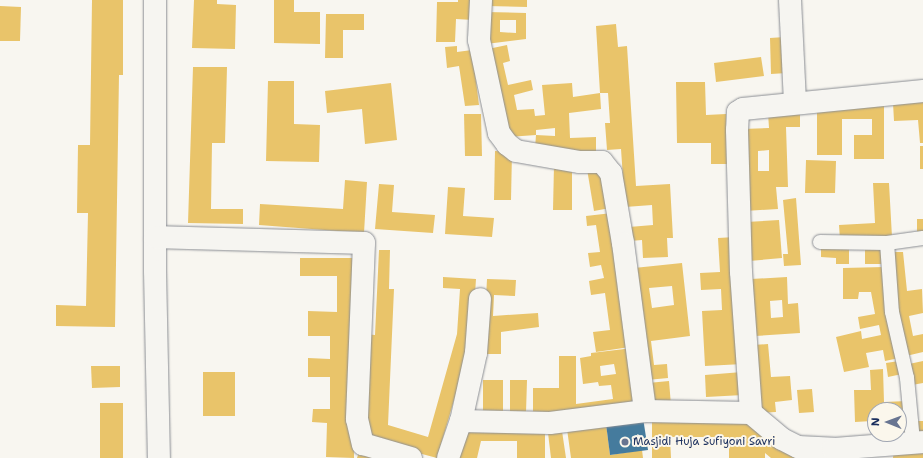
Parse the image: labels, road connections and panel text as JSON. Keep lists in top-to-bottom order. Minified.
{"places":["Masjidi Huja Sufiyoni Savri"],"north":"left"}
